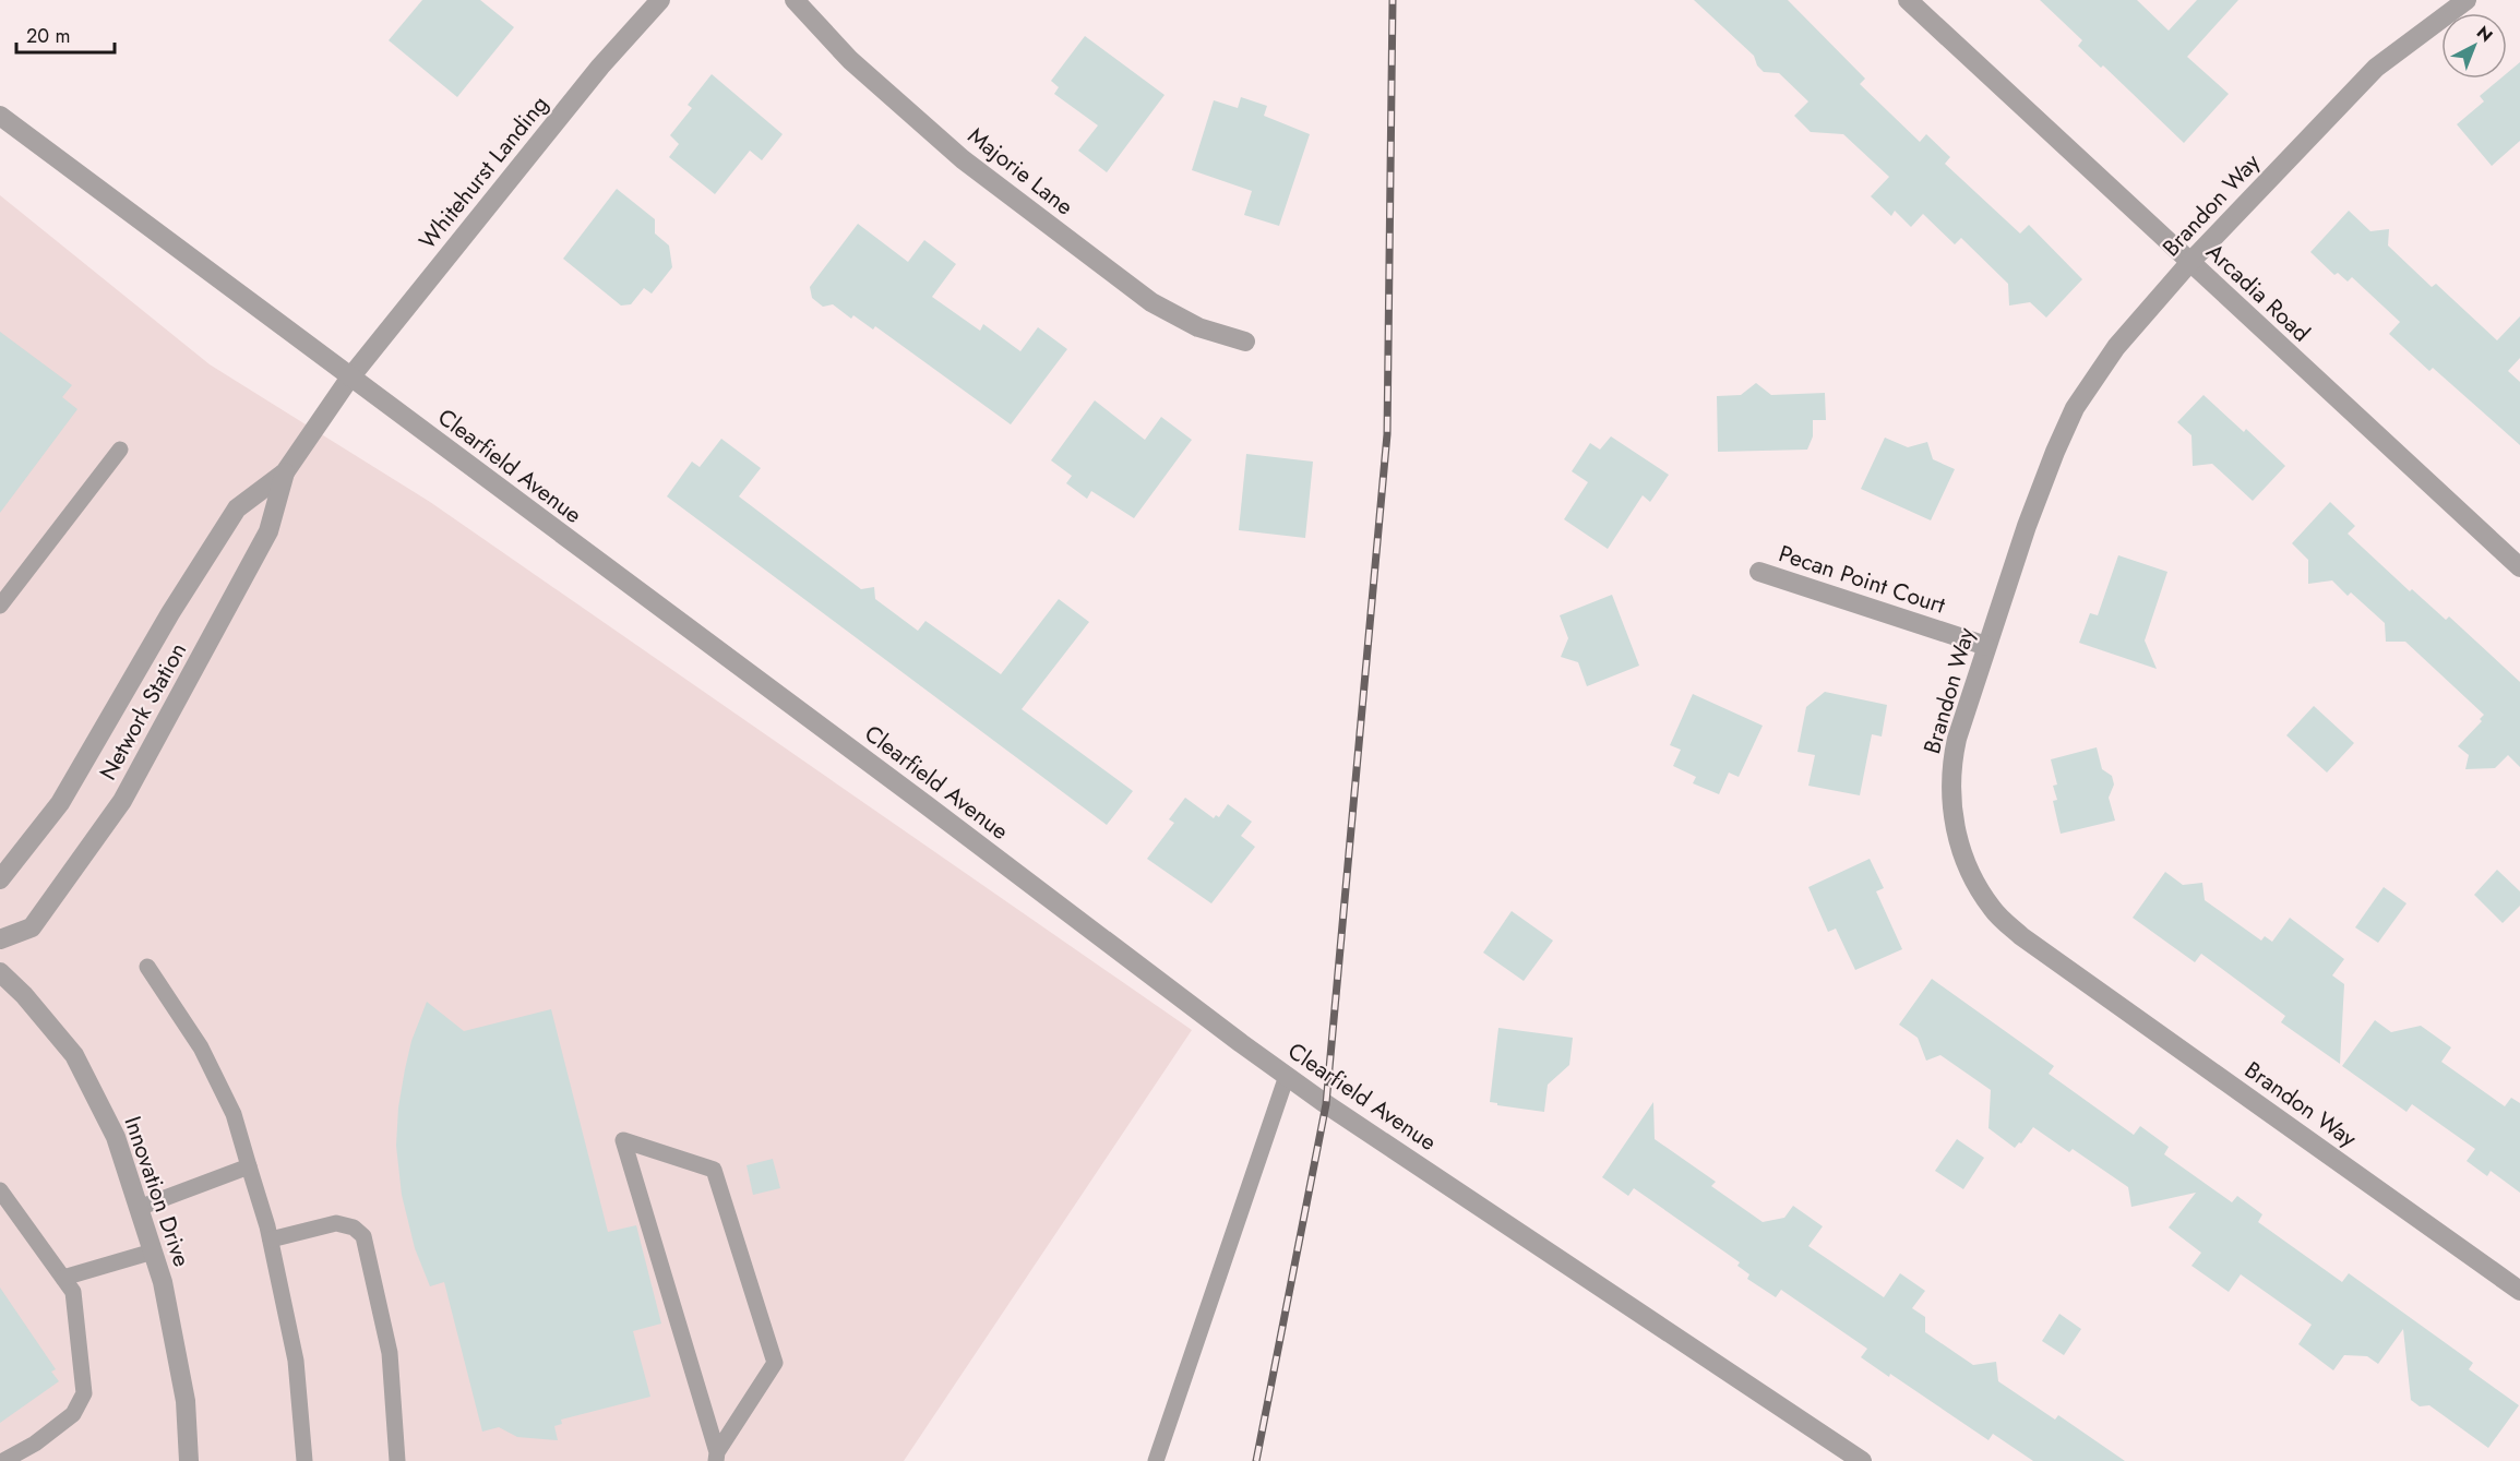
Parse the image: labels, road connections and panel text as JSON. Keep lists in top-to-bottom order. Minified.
{"streets":{"street":["Majorie Lane","Whitehurst Landing","Brandon Way","Arcadia Road","Clearfield Avenue","Pecan Point Court","Network Station","Innovation Drive"]},"crossings":[["Whitehurst Landing","Clearfield Avenue"],["Whitehurst Landing","Network Station"],["Brandon Way","Arcadia Road"],["Brandon Way","Pecan Point Court"],["Clearfield Avenue","Network Station"]],"scale_bar":"20 m","north":"top right"}
